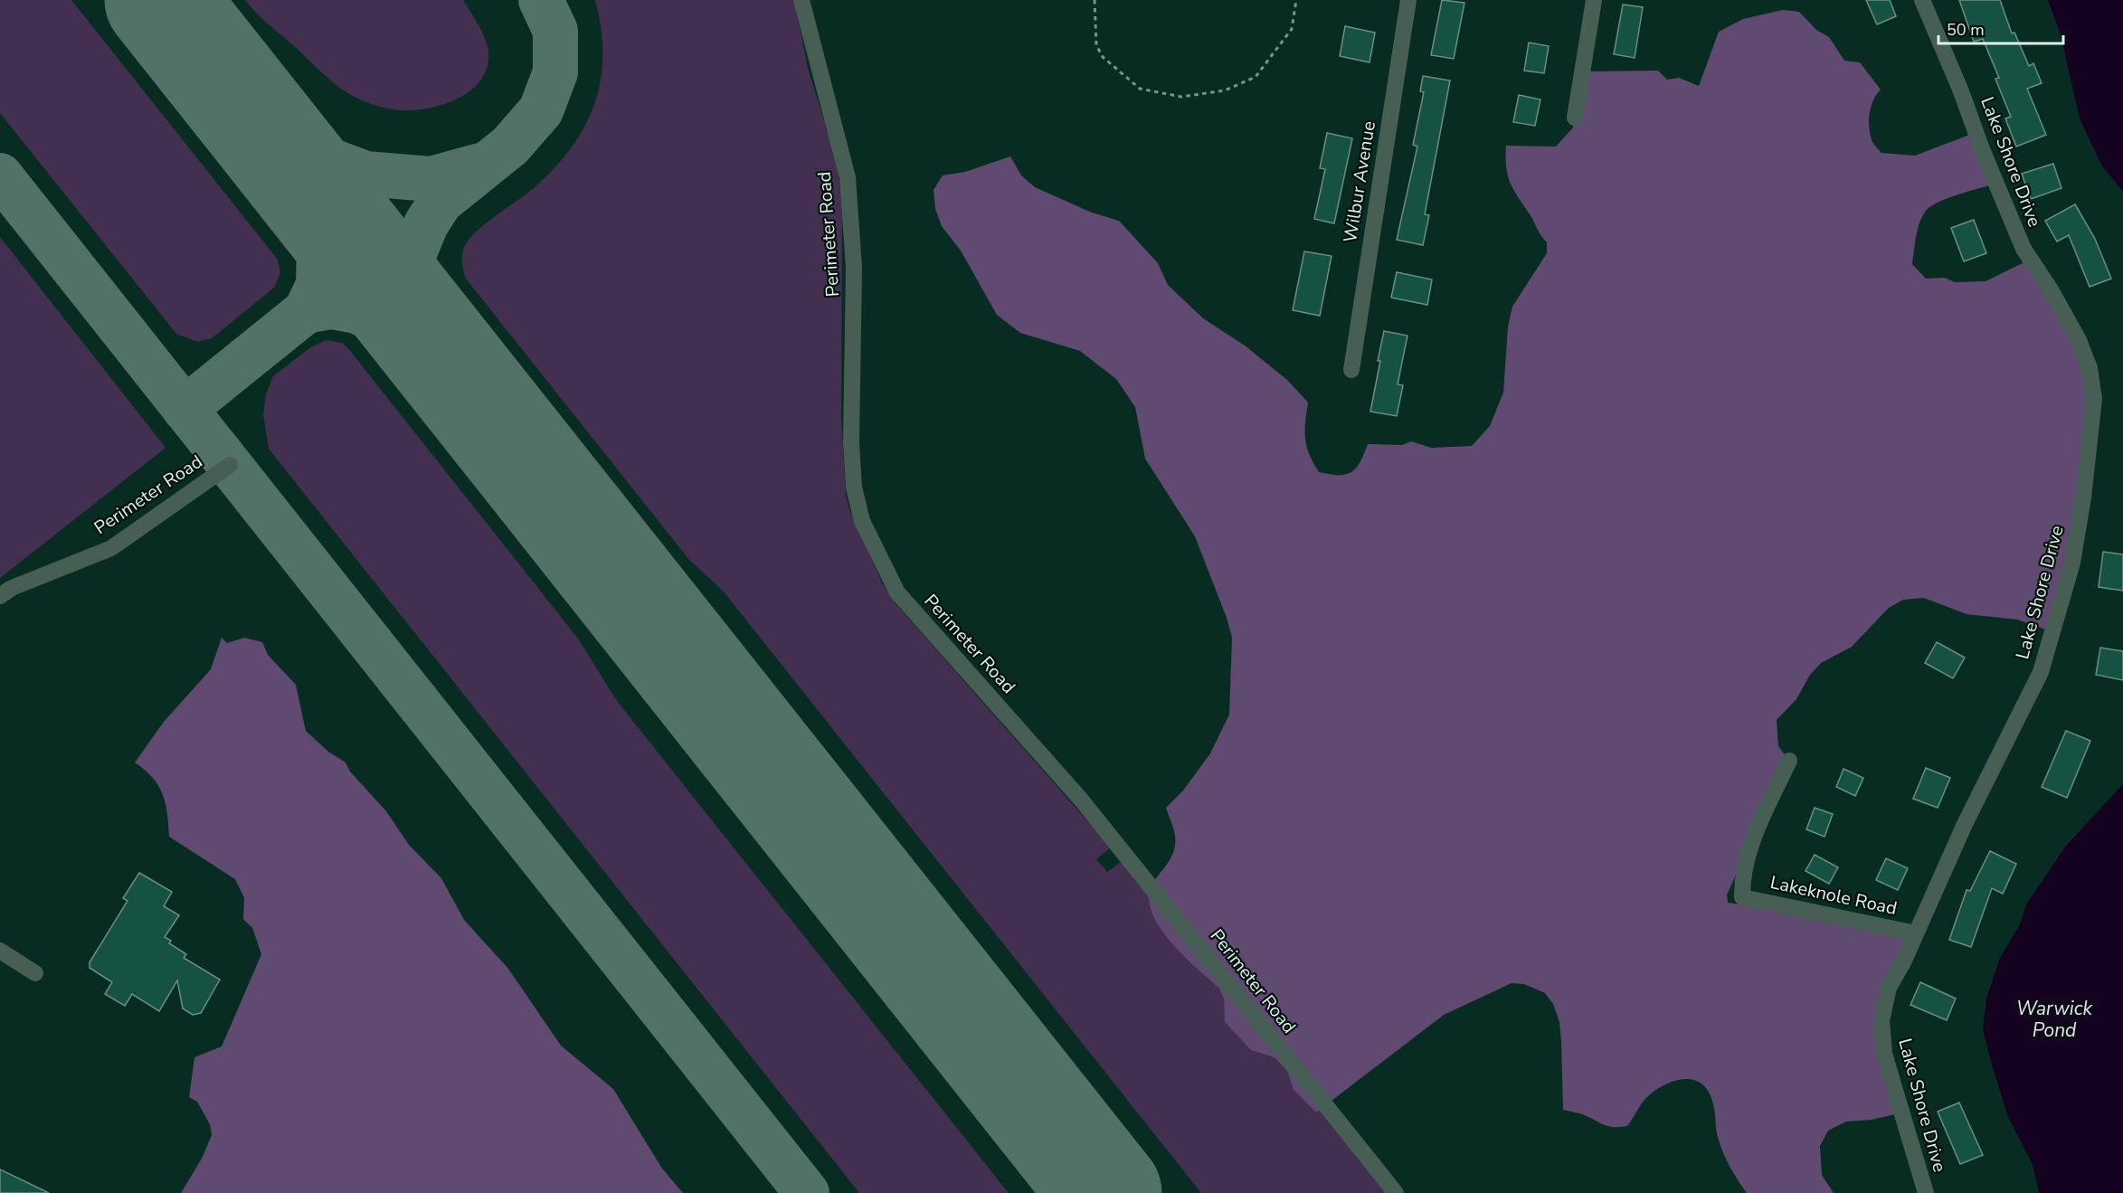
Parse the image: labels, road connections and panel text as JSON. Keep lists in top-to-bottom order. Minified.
{"streets":{"street":["Lake Shore Drive","Wilbur Avenue","Perimeter Road","Lakeknole Road"]},"crossings":[["Lake Shore Drive","Lakeknole Road"]],"water":["Warwick Pond"],"scale_bar":"50 m"}
